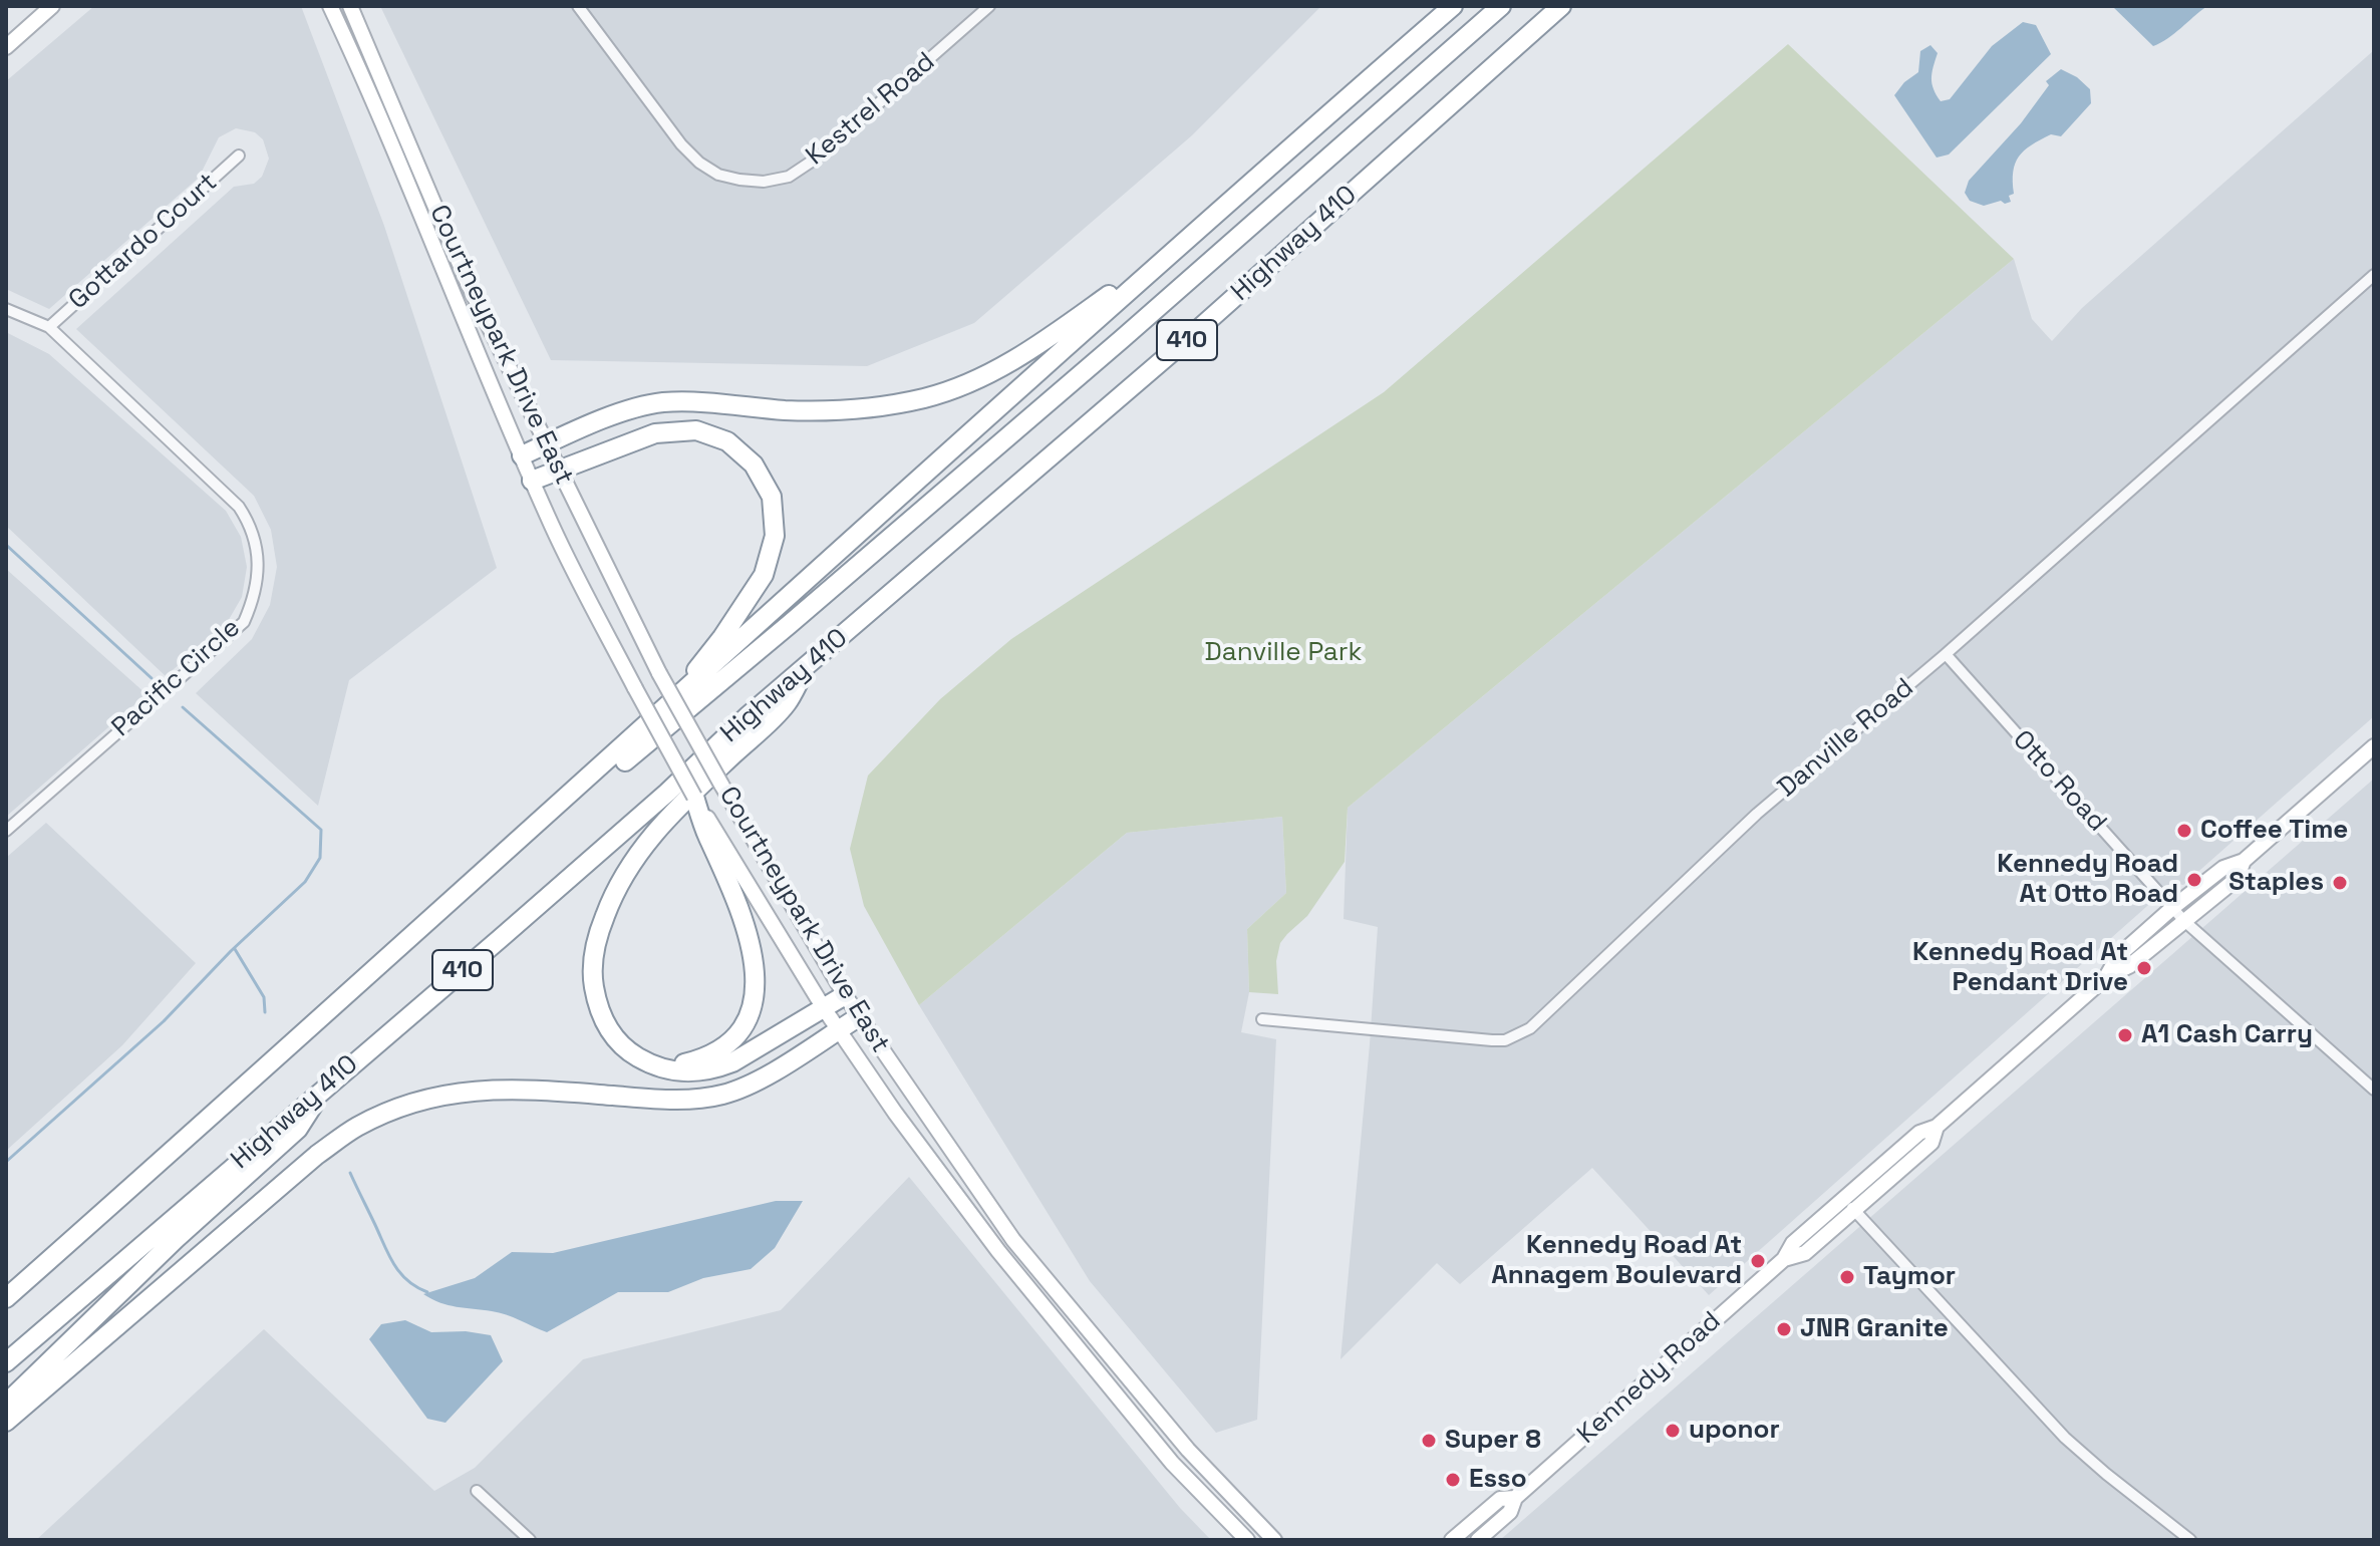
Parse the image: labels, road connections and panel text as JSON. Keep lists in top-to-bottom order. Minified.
{"streets":{"highway":["Highway 410","410"],"main road":["Courtneypark Drive East","Kennedy Road"],"street":["Kestrel Road","Gottardo Court","Pacific Circle","Danville Road","Otto Road"]},"crossings":[["Gottardo Court","Pacific Circle"],["Danville Road","Otto Road"],["Otto Road","Kennedy Road"]],"parks":["Danville Park"],"places":["Coffee Time","Kennedy Road At Otto Road","Staples","Kennedy Road At Pendant Drive","A1 Cash Carry","Kennedy Road At Annagem Boulevard","Taymor","JNR Granite","uponor","Super 8","Esso"]}
